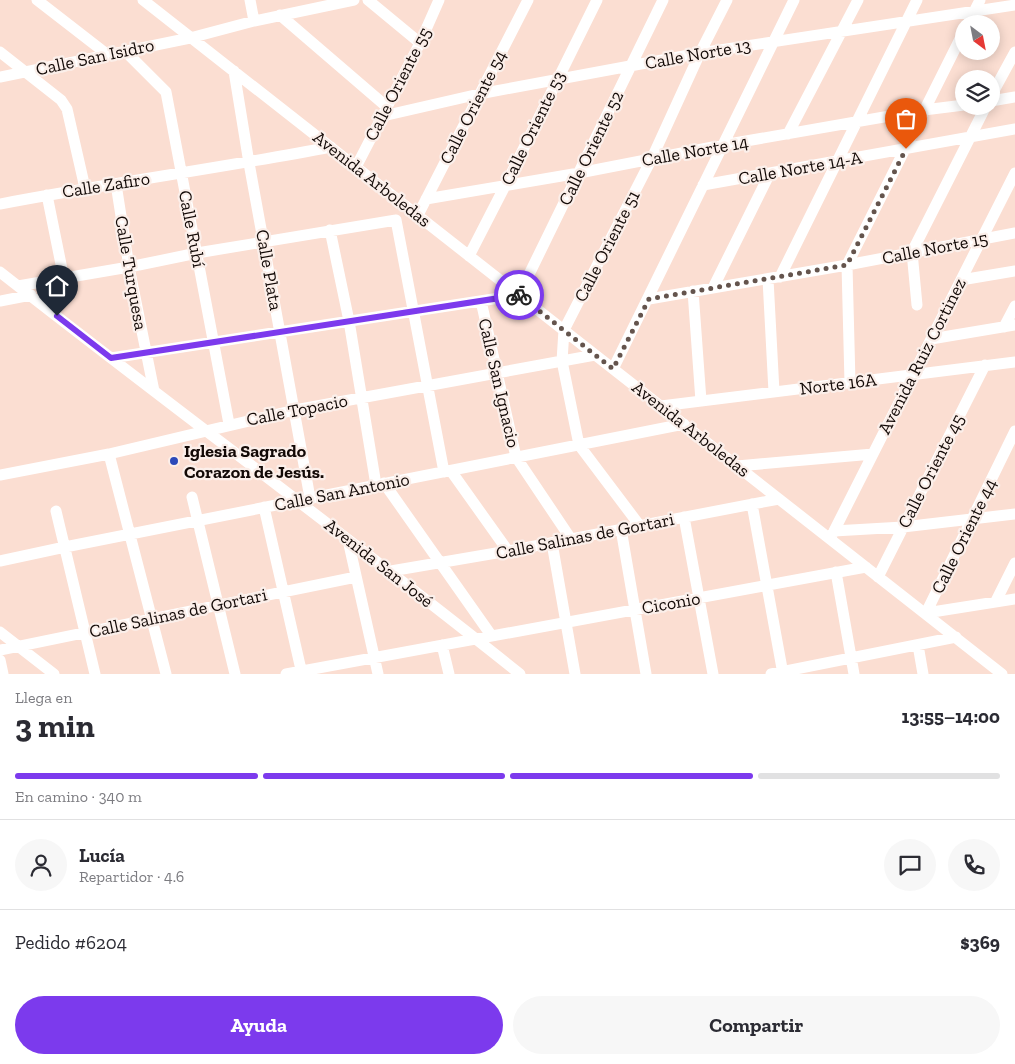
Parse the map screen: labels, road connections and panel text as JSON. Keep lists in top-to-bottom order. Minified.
{"streets":{"street":["Calle Norte 13","Calle San Isidro","Calle Oriente 55","Calle Oriente 54","Calle Oriente 53","Calle Oriente 52","Calle Norte 14","Calle Norte 14-A","Avenida Arboledas","Calle Zafiro","Calle Rubí","Calle Oriente 51","Calle Norte 15","Calle Plata","Calle Turquesa","Avenida Ruiz Cortinez","Calle San Ignacio","Norte 16A","Calle Topacio","Calle Oriente 45","Calle San Antonio","Calle Salinas de Gortari","Calle Oriente 44","Avenida San José","Ciconio"]},"crossings":[["Calle Norte 13","Calle Oriente 55"],["Calle Norte 13","Calle Oriente 54"],["Calle Norte 13","Calle Oriente 53"],["Calle Norte 13","Calle Oriente 52"],["Calle Norte 13","Calle Oriente 51"],["Calle San Isidro","Avenida Arboledas"],["Calle San Isidro","Calle Rubí"],["Calle Oriente 55","Avenida Arboledas"],["Calle Oriente 54","Calle Norte 14"],["Calle Oriente 54","Avenida Arboledas"],["Calle Oriente 53","Calle Norte 14"],["Calle Oriente 53","Avenida Arboledas"],["Calle Oriente 52","Calle Norte 14"],["Calle Oriente 52","Avenida Arboledas"],["Calle Norte 14","Calle Oriente 51"],["Avenida Arboledas","Calle Zafiro"],["Avenida Arboledas","Calle Oriente 51"],["Avenida Arboledas","Calle Plata"],["Avenida Arboledas","Avenida Ruiz Cortinez"],["Avenida Arboledas","Norte 16A"],["Avenida Arboledas","Calle Topacio"],["Avenida Arboledas","Calle Oriente 45"],["Avenida Arboledas","Calle San Antonio"],["Avenida Arboledas","Calle Salinas de Gortari"],["Avenida Arboledas","Calle Oriente 44"],["Avenida Arboledas","Ciconio"],["Calle Zafiro","Calle Rubí"],["Calle Zafiro","Calle Plata"],["Calle Zafiro","Calle Turquesa"],["Calle Rubí","Calle Topacio"],["Calle Norte 15","Avenida Ruiz Cortinez"],["Calle Plata","Calle Topacio"],["Calle Plata","Calle San Antonio"],["Calle Turquesa","Avenida San José"],["Avenida Ruiz Cortinez","Norte 16A"],["Calle San Ignacio","Calle Topacio"],["Calle San Ignacio","Calle San Antonio"],["Calle San Ignacio","Calle Salinas de Gortari"],["Norte 16A","Calle Oriente 45"],["Calle Topacio","Avenida San José"],["Calle San Antonio","Avenida San José"],["Calle Salinas de Gortari","Avenida San José"],["Avenida San José","Ciconio"]],"places":["Iglesia Sagrado Corazon de Jesús."],"north":"bottom right","page":{"heading":["3 min","Llega en","13:55–14:00"],"panel":["Lucía","Repartidor · 4.6","Pedido #6204","$369"],"bar":"En camino · 340 m","buttons":["Ayuda","Compartir"]}}
